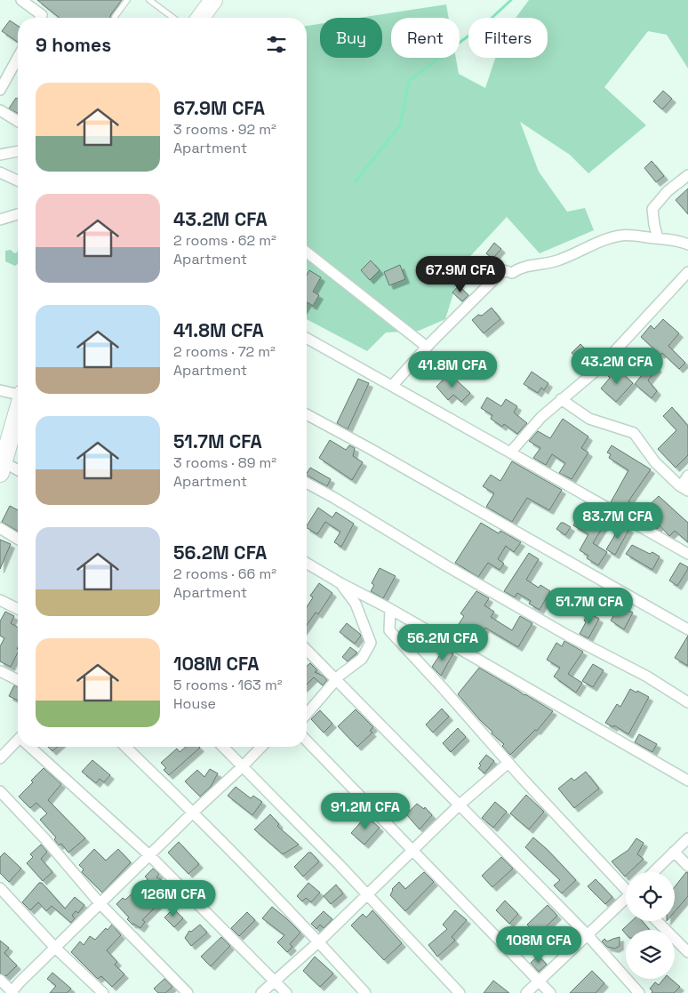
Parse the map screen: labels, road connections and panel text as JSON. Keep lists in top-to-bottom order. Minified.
{"page":{"chip":["Buy","Rent","Filters"],"heading":"9 homes","list":[{"name":"67.9M CFA","note":"3 rooms · 92 m² · Apartment"},{"name":"43.2M CFA","note":"2 rooms · 62 m² · Apartment"},{"name":"41.8M CFA","note":"2 rooms · 72 m² · Apartment"},{"name":"51.7M CFA","note":"3 rooms · 89 m² · Apartment"},{"name":"56.2M CFA","note":"2 rooms · 66 m² · Apartment"},{"name":"108M CFA","note":"5 rooms · 163 m² · House"}],"price":["67.9M CFA","43.2M CFA","41.8M CFA","83.7M CFA","51.7M CFA","56.2M CFA","91.2M CFA","126M CFA","108M CFA"]}}
